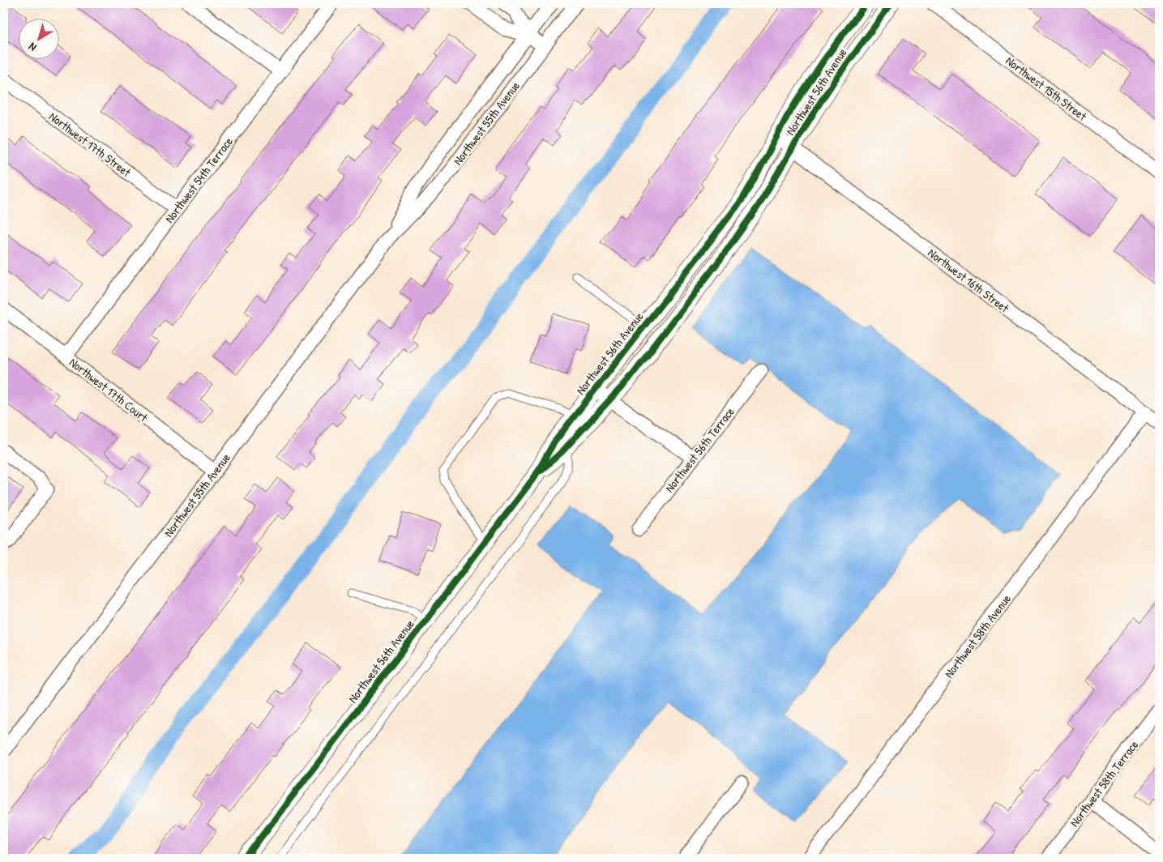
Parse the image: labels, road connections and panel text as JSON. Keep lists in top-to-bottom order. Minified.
{"streets":{"street":["Northwest 15th Street","Northwest 56th Avenue","Northwest 55th Avenue","Northwest 17th Street","Northwest 54th Terrace","Northwest 16th Street","Northwest 17th Court","Northwest 56th Terrace","Northwest 58th Avenue","Northwest 58th Terrace"]},"crossings":[["Northwest 56th Avenue","Northwest 16th Street"],["Northwest 55th Avenue","Northwest 17th Court"],["Northwest 17th Street","Northwest 54th Terrace"],["Northwest 54th Terrace","Northwest 17th Court"],["Northwest 16th Street","Northwest 58th Avenue"]],"north":"bottom left"}
